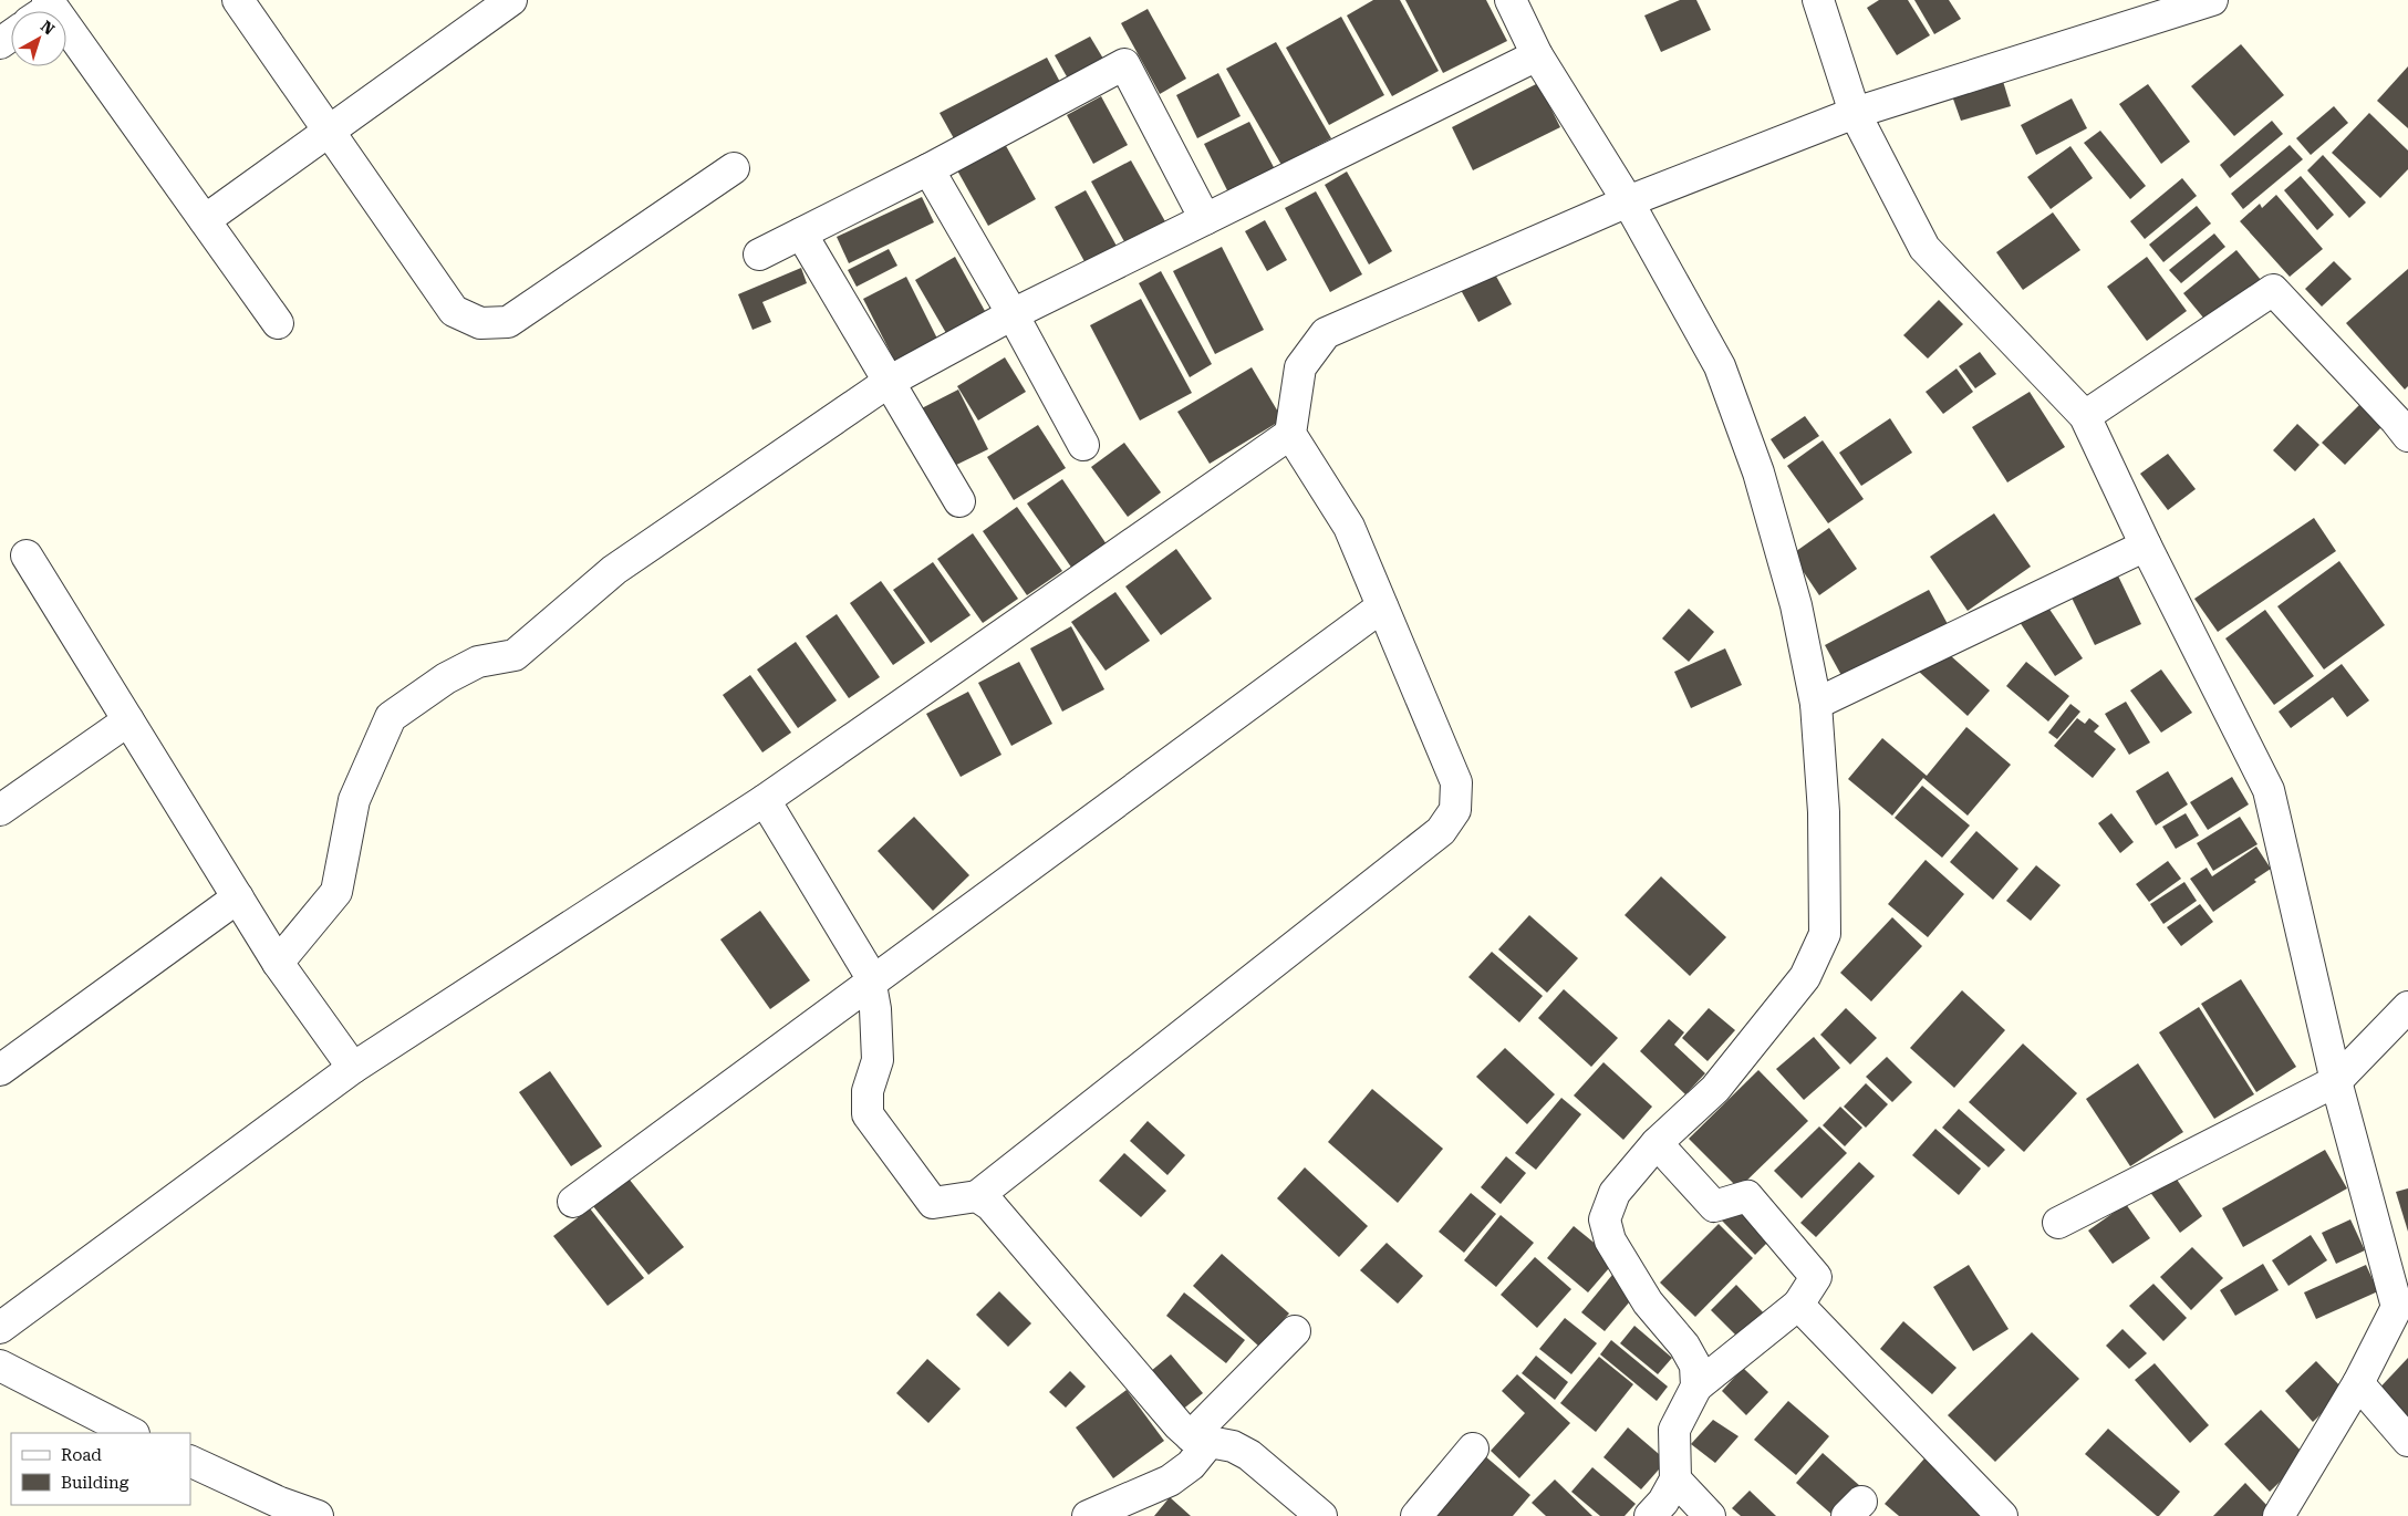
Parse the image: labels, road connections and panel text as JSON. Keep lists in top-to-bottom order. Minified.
{"legend":["Road","Building"],"north":"top right"}
